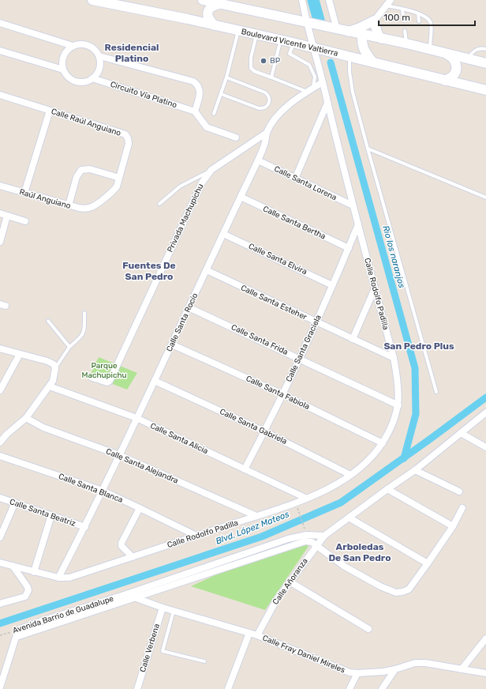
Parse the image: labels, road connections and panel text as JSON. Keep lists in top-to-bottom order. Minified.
{"streets":{"main road":["Boulevard Vicente Valtierra"],"street":["Circuito Vía Platino","Calle Raúl Anguiano","Calle Santa Lorena","Raúl Anguiano","Privada Machupichu","Calle Santa Bertha","Calle Santa Elvira","Calle Rodolfo Padilla","Calle Santa Esteher","Calle Santa Rocío","Calle Santa Frida","Calle Santa Graciela","Calle Santa Fabiola","Calle Santa Gabriela","Calle Santa Alicia","Calle Santa Alejandra","Calle Santa Blanca","Calle Santa Beatriz","Calle Añoranza","Avenida Barrio de Guadalupe","Calle Verbena","Calle Fray Daniel Mireles"]},"crossings":[["Boulevard Vicente Valtierra","Calle Rodolfo Padilla"],["Calle Raúl Anguiano","Raúl Anguiano"],["Calle Santa Lorena","Calle Rodolfo Padilla"],["Calle Santa Lorena","Calle Santa Rocío"],["Privada Machupichu","Calle Santa Rocío"],["Calle Santa Bertha","Calle Santa Rocío"],["Calle Santa Bertha","Calle Santa Graciela"],["Calle Santa Elvira","Calle Santa Rocío"],["Calle Santa Elvira","Calle Santa Graciela"],["Calle Rodolfo Padilla","Calle Santa Esteher"],["Calle Rodolfo Padilla","Calle Santa Rocío"],["Calle Rodolfo Padilla","Calle Santa Frida"],["Calle Rodolfo Padilla","Calle Santa Graciela"],["Calle Rodolfo Padilla","Calle Santa Fabiola"],["Calle Rodolfo Padilla","Calle Santa Gabriela"],["Calle Rodolfo Padilla","Calle Santa Alicia"],["Calle Rodolfo Padilla","Calle Santa Alejandra"],["Calle Rodolfo Padilla","Calle Santa Blanca"],["Calle Santa Esteher","Calle Santa Rocío"],["Calle Santa Esteher","Calle Santa Graciela"],["Calle Santa Rocío","Calle Santa Frida"],["Calle Santa Rocío","Calle Santa Fabiola"],["Calle Santa Rocío","Calle Santa Gabriela"],["Calle Santa Rocío","Calle Santa Alicia"],["Calle Santa Rocío","Calle Santa Alejandra"],["Calle Santa Rocío","Calle Santa Blanca"],["Calle Santa Rocío","Calle Santa Beatriz"],["Calle Santa Frida","Calle Santa Graciela"],["Calle Santa Graciela","Calle Santa Fabiola"],["Calle Santa Graciela","Calle Santa Gabriela"],["Calle Santa Graciela","Calle Santa Alicia"],["Calle Añoranza","Avenida Barrio de Guadalupe"],["Calle Añoranza","Calle Fray Daniel Mireles"],["Avenida Barrio de Guadalupe","Calle Fray Daniel Mireles"],["Calle Verbena","Calle Fray Daniel Mireles"]],"districts":["Residencial Platino","Fuentes De San Pedro","San Pedro Plus","Arboledas De San Pedro"],"water":["Rio los naranjos","Blvd. López Mateos"],"parks":["Parque Machupichu"],"places":["BP"],"scale_bar":"100 m"}
